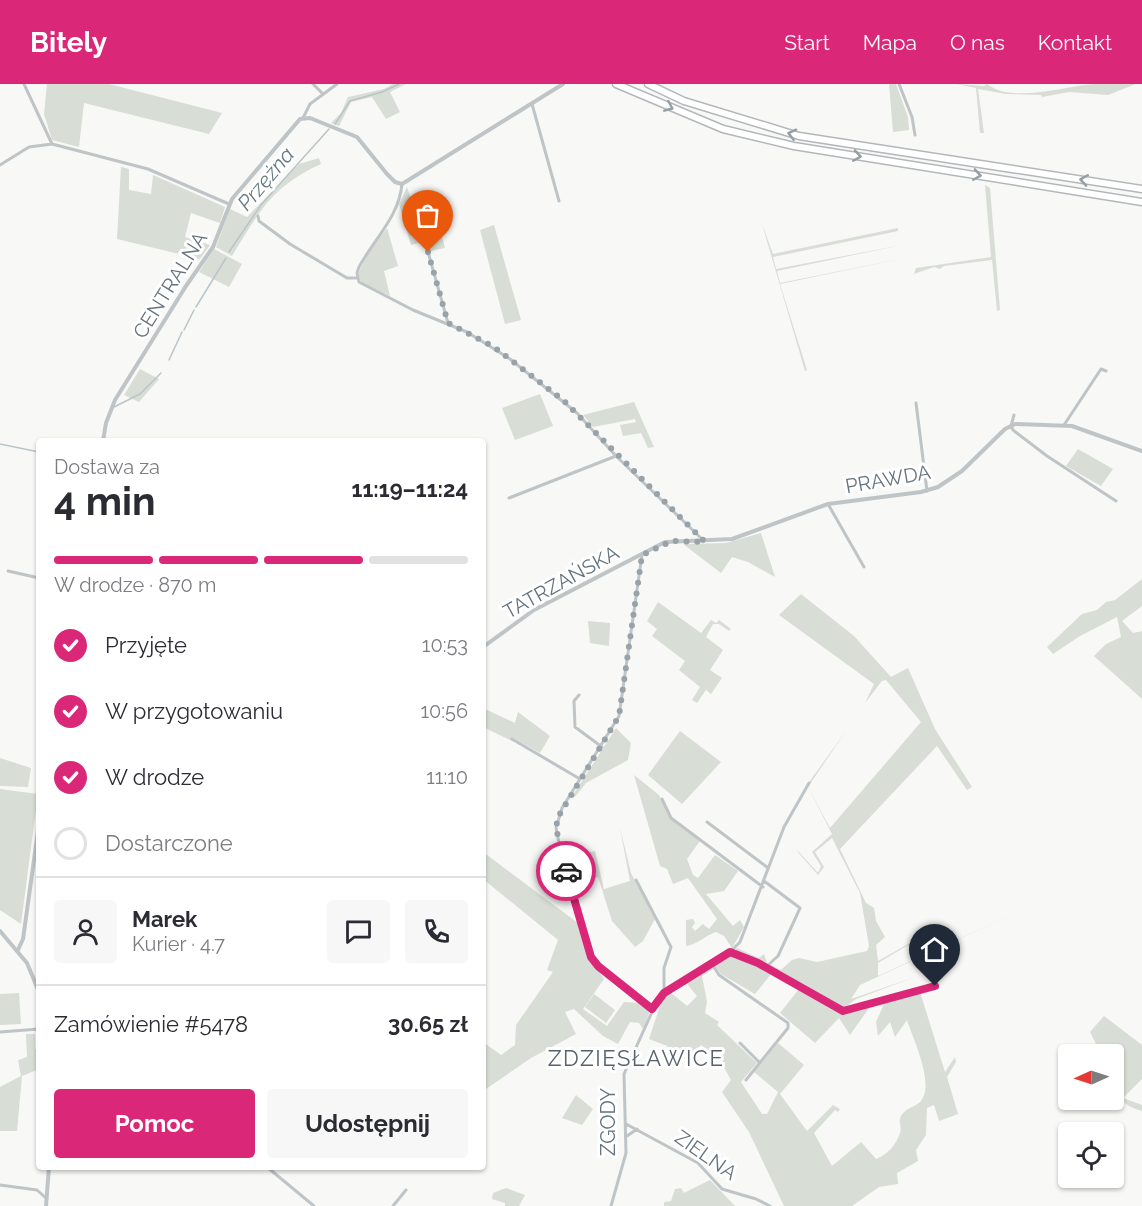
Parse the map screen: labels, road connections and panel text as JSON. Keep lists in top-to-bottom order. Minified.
{"streets":{"street":["CENTRALNA","PRAWDA","TATRZAŃSKA","ZGODY","ZIELNA"]},"crossings":[["PRAWDA","TATRZAŃSKA"],["ZGODY","ZIELNA"]],"districts":["ZDZIĘSŁAWICE"],"water":["Przężna"],"north":"left","page":{"header":"Bitely","nav":["Start","Mapa","O nas","Kontakt"],"heading":["4 min","Dostawa za","11:19–11:24"],"panel":["Marek","Kurier · 4.7","Zamówienie #5478","30.65 zł"],"bar":"W drodze · 870 m","list":[["Przyjęte","10:53"],["W przygotowaniu","10:56"],["W drodze","11:10"],"Dostarczone"],"buttons":["Pomoc","Udostępnij"]}}
